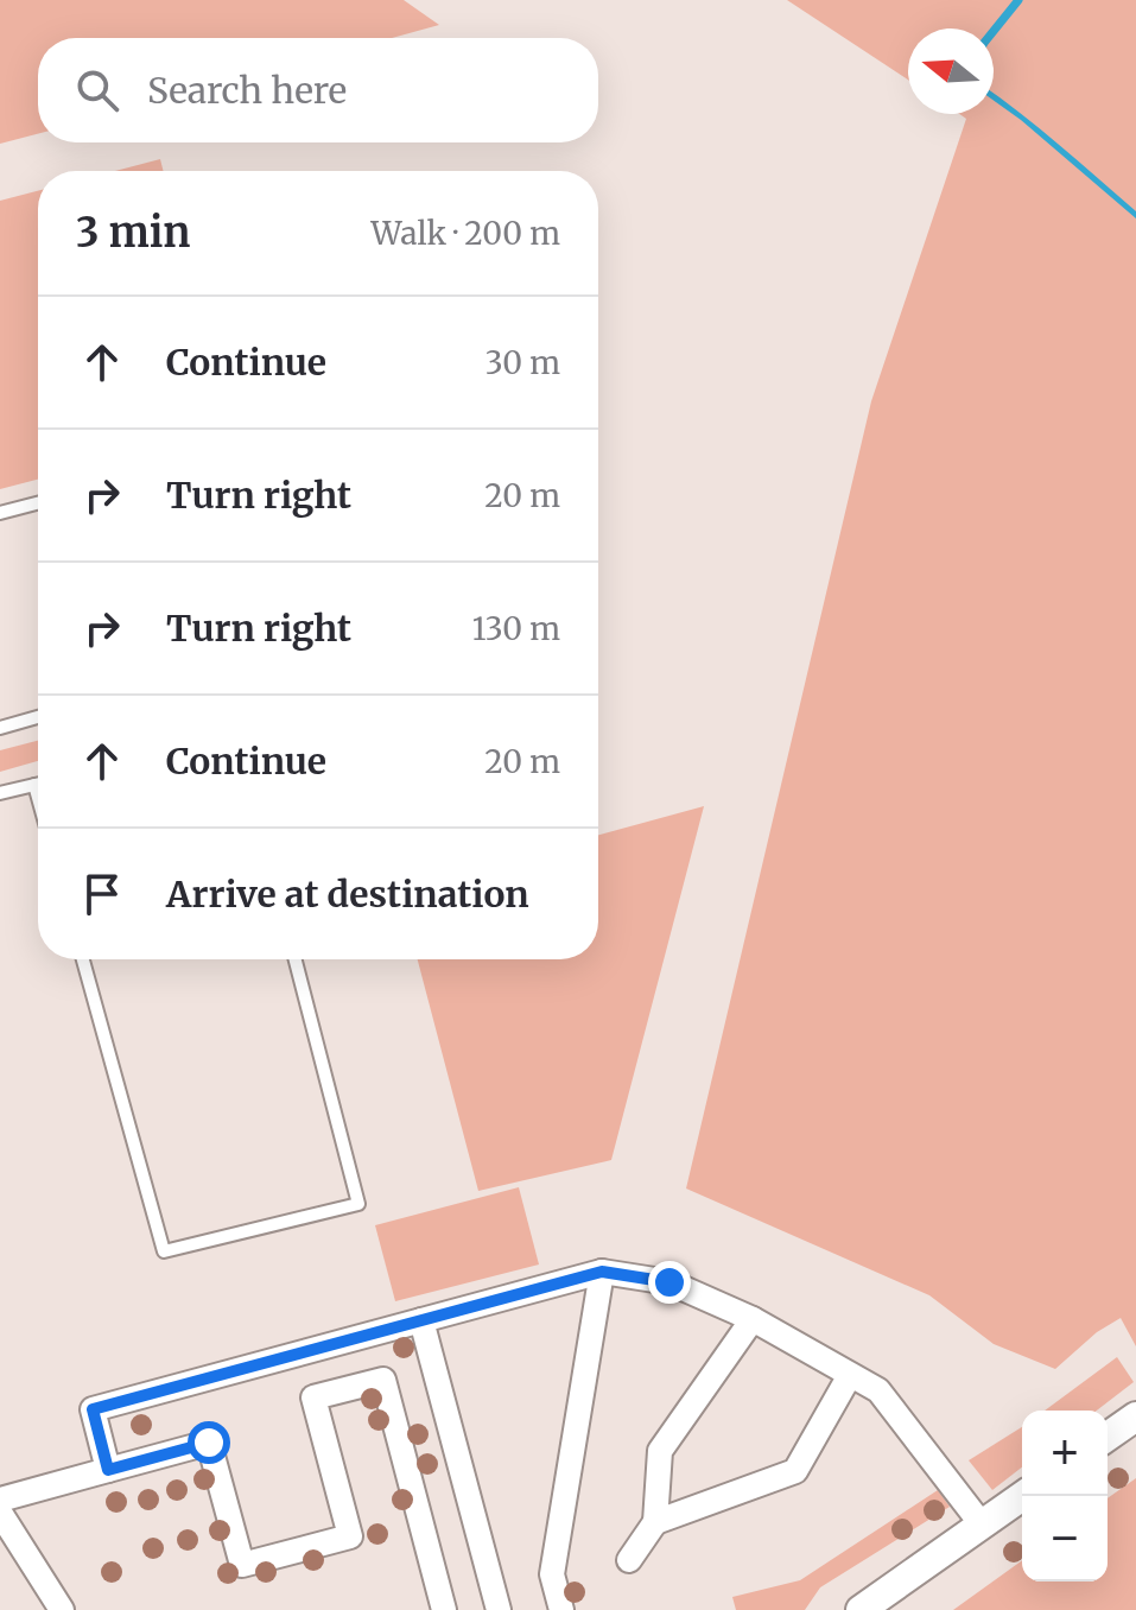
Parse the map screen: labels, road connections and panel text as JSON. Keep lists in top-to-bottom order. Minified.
{"north":"left","page":{"search":"Search here","heading":["3 min","Walk · 200 m"],"list":[["Continue","30 m"],["Turn right","20 m"],["Turn right","130 m"],["Continue","20 m"],"Arrive at destination"],"map_buttons":["+","−"]}}
